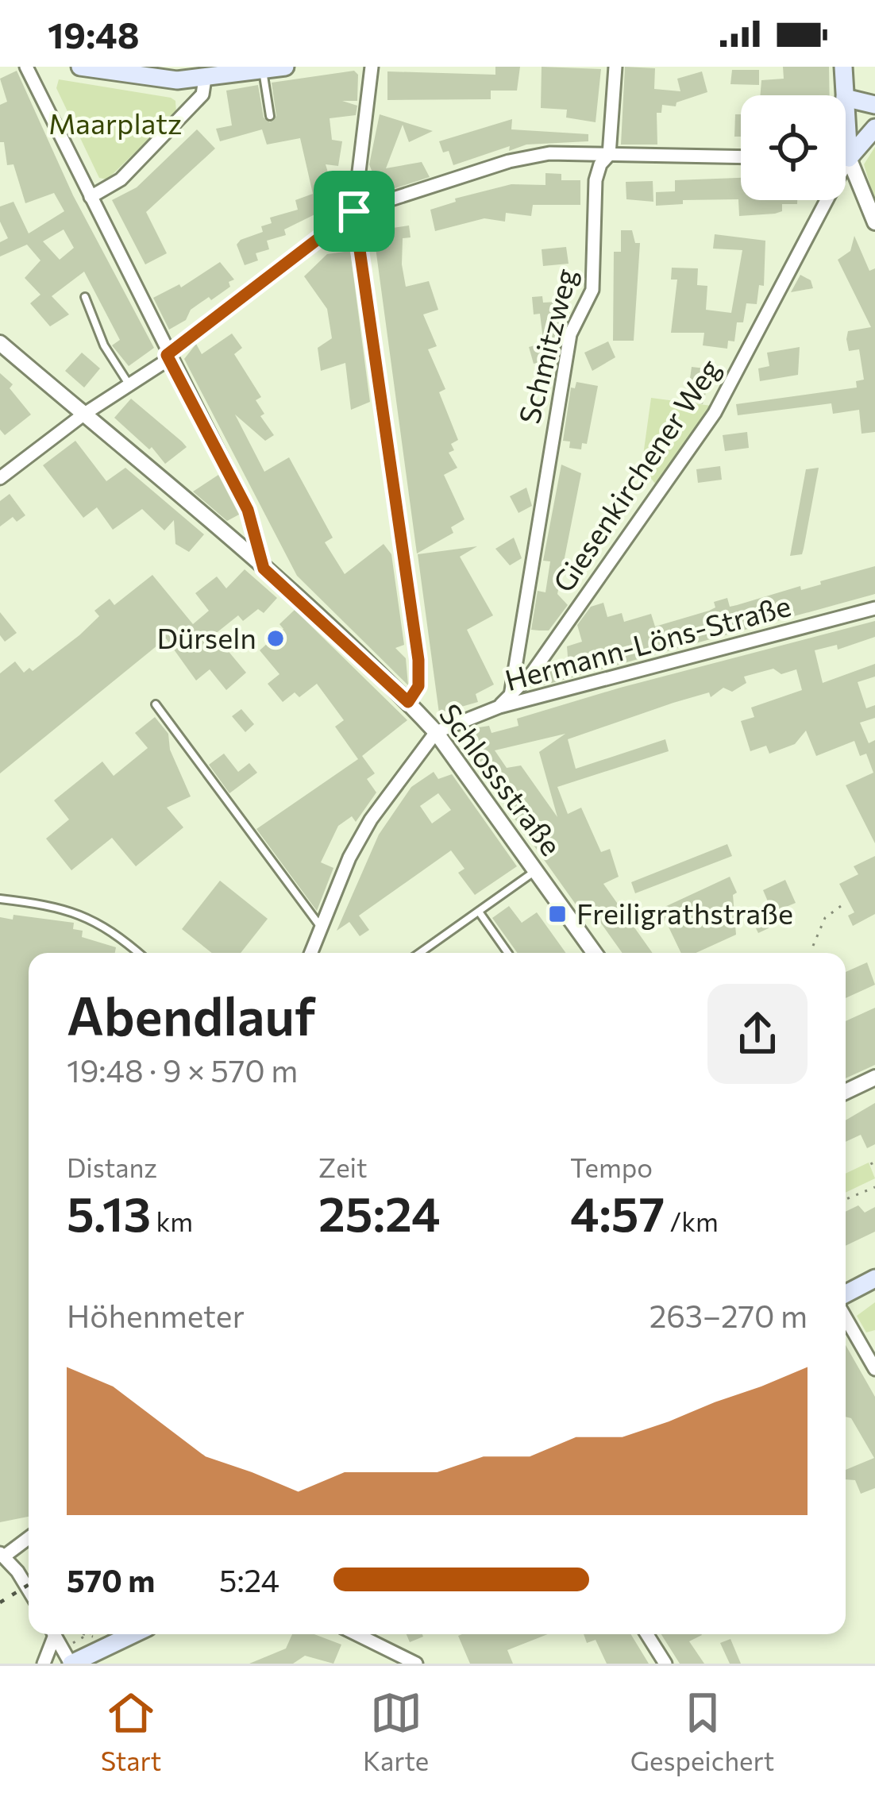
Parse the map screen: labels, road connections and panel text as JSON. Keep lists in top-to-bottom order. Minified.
{"streets":{"street":["Schmitzweg","Giesenkirchener Weg","Hermann-Löns-Straße","Schlossstraße"]},"crossings":[["Schmitzweg","Giesenkirchener Weg"],["Giesenkirchener Weg","Hermann-Löns-Straße"],["Hermann-Löns-Straße","Schlossstraße"]],"parks":["Maarplatz"],"places":{"other":["Dürseln"],"transit":["Freiligrathstraße"]},"page":{"status":"19:48","heading":["Abendlauf","19:48 · 9 × 570 m"],"stats":[["Distanz","5.13 km"],["Zeit","25:24"],["Tempo","4:57 /km"]],"chart":["Höhenmeter","263–270 m"],"list":[{"name":"570 m","note":"5:24"}],"tabs":["Start","Karte","Gespeichert"]}}
